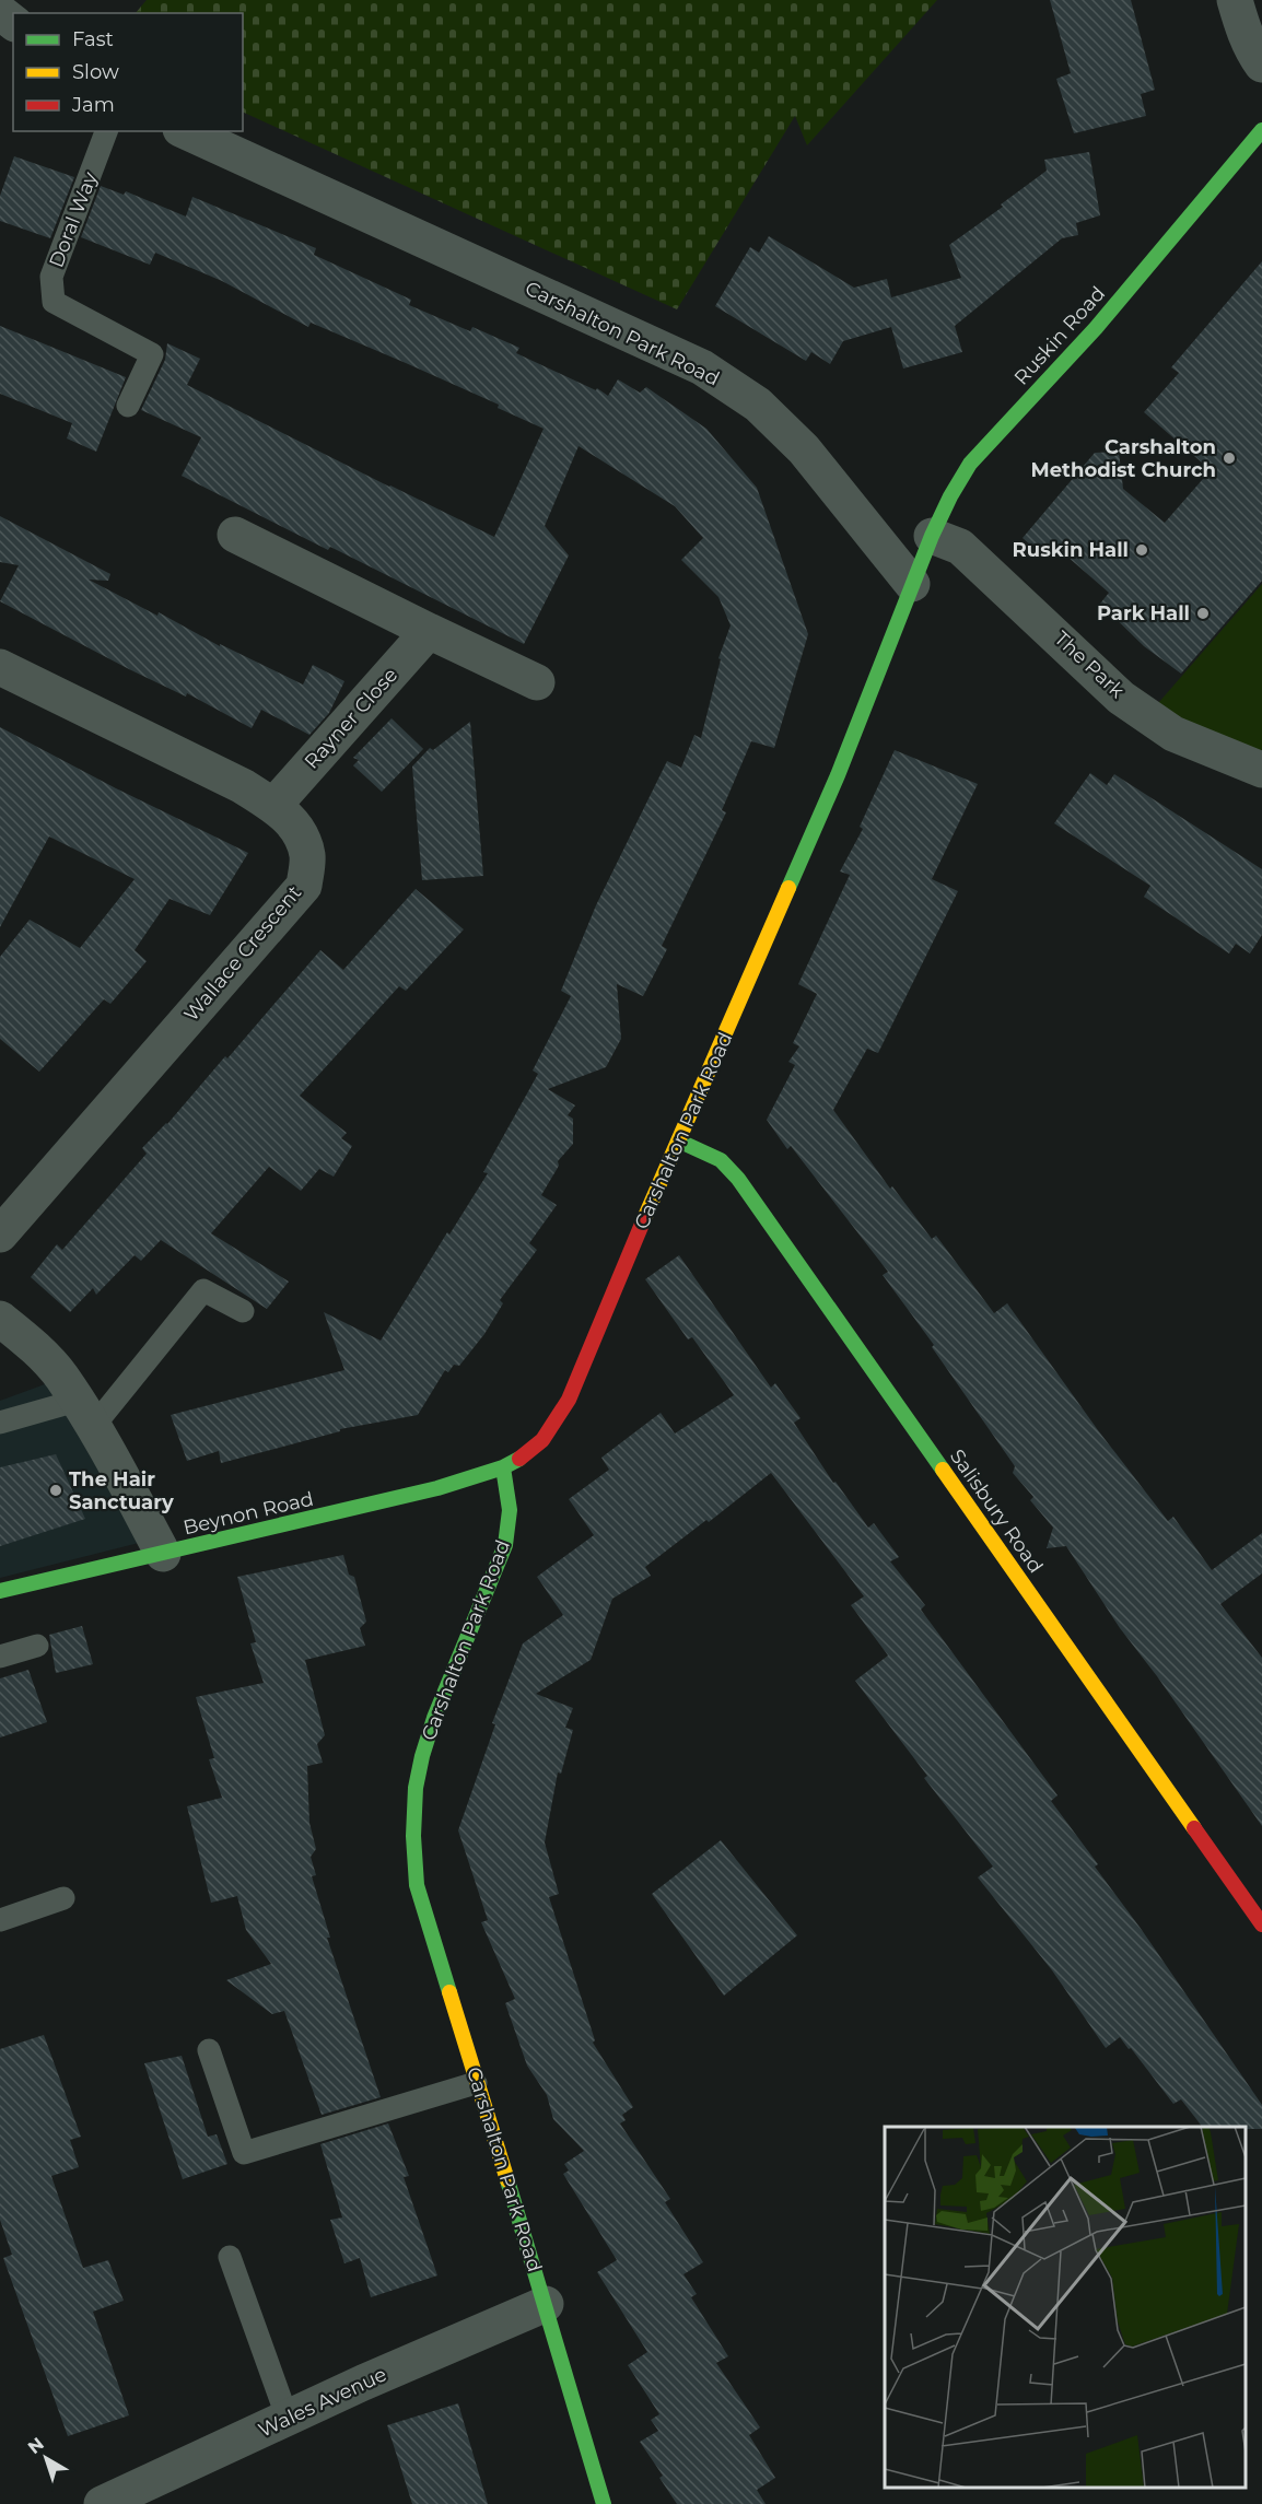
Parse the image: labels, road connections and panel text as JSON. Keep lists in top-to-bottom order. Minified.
{"streets":{"main road":["Carshalton Park Road","Ruskin Road","Salisbury Road","Beynon Road"],"street":["The Park","Rayner Close","Wallace Crescent","Wales Avenue"],"lane":["Doral Way"]},"crossings":[["Carshalton Park Road","Ruskin Road"],["Carshalton Park Road","Salisbury Road"],["Carshalton Park Road","Beynon Road"],["Carshalton Park Road","Wales Avenue"],["Ruskin Road","The Park"],["Rayner Close","Wallace Crescent"]],"places":["Carshalton Methodist Church","Ruskin Hall","Park Hall","The Hair Sanctuary"],"legend":["Fast","Slow","Jam"],"north":"top left"}
